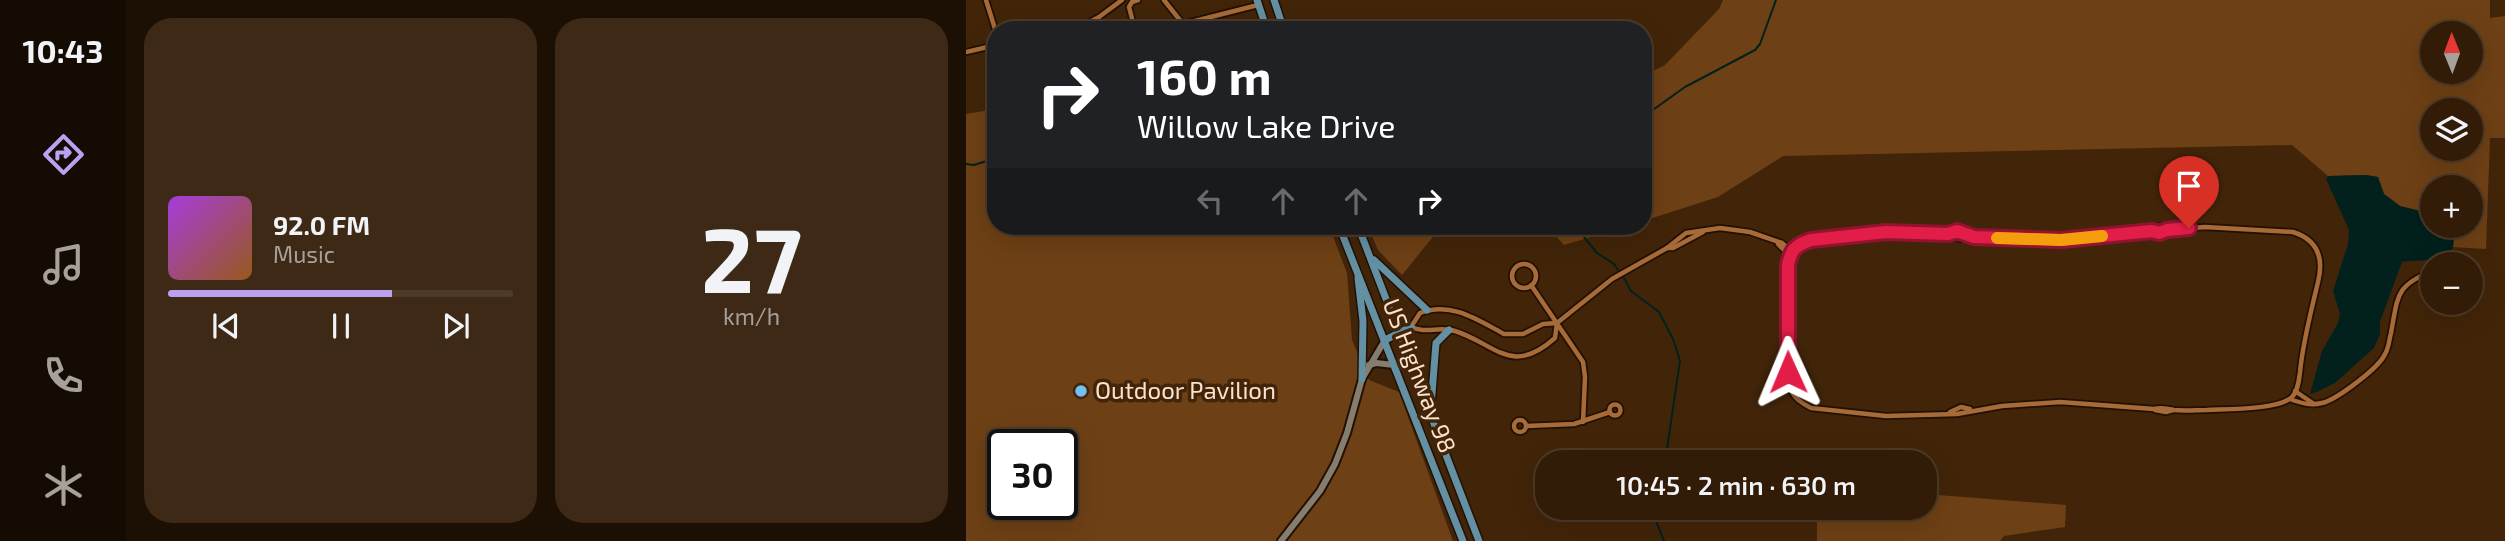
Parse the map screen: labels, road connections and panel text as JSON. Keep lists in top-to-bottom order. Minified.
{"streets":{"main road":["US Highway 98"]},"places":["Outdoor Pavilion"],"north":"top","page":{"tabs":"10:43","tile":["27","km/h"],"map_buttons":["+","−"],"turn":["160 m","Willow Lake Drive"],"song":["92.0 FM","Music"],"limit":"30","trip":"10:45 · 2 min · 630 m"}}
